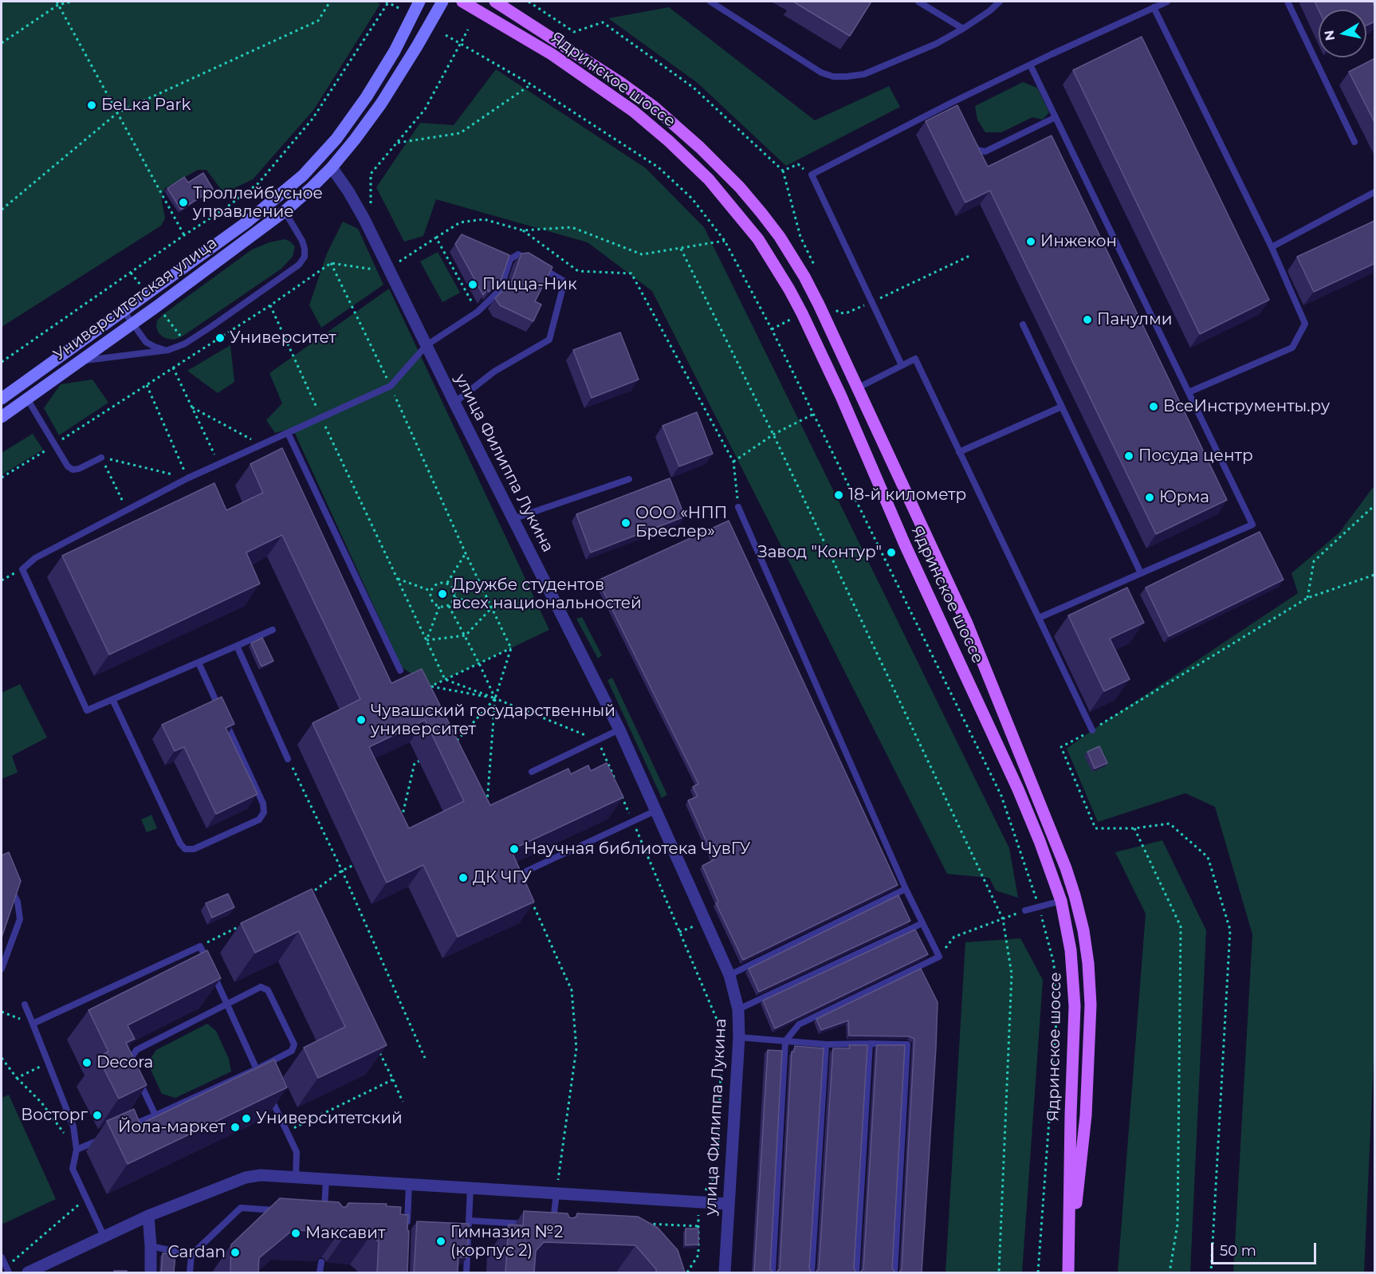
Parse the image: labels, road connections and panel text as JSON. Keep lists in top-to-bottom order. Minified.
{"streets":{"main road":["Ядринское шоссе","Университетская улица"],"street":["улица Филиппа Лукина"]},"crossings":[["Университетская улица","улица Филиппа Лукина"]],"places":["БeLка Park","Троллейбусное управление","Инжекон","Пицца-Ник","Панулми","Университет","ВсеИнструменты.ру","Посуда центр","18-й километр","Юрма","ООО «НПП Бреслер»","Завод \"Контур\"","Дружбе студентов всех национальностей","Чувашский государственный университет","Научная библиотека ЧувГУ","ДК ЧГУ","Decora","Восторг","Университетский","Йола-маркет","Максавит","Гимназия №2 (корпус 2)","Cardan"],"scale_bar":"50 m","north":"left"}
